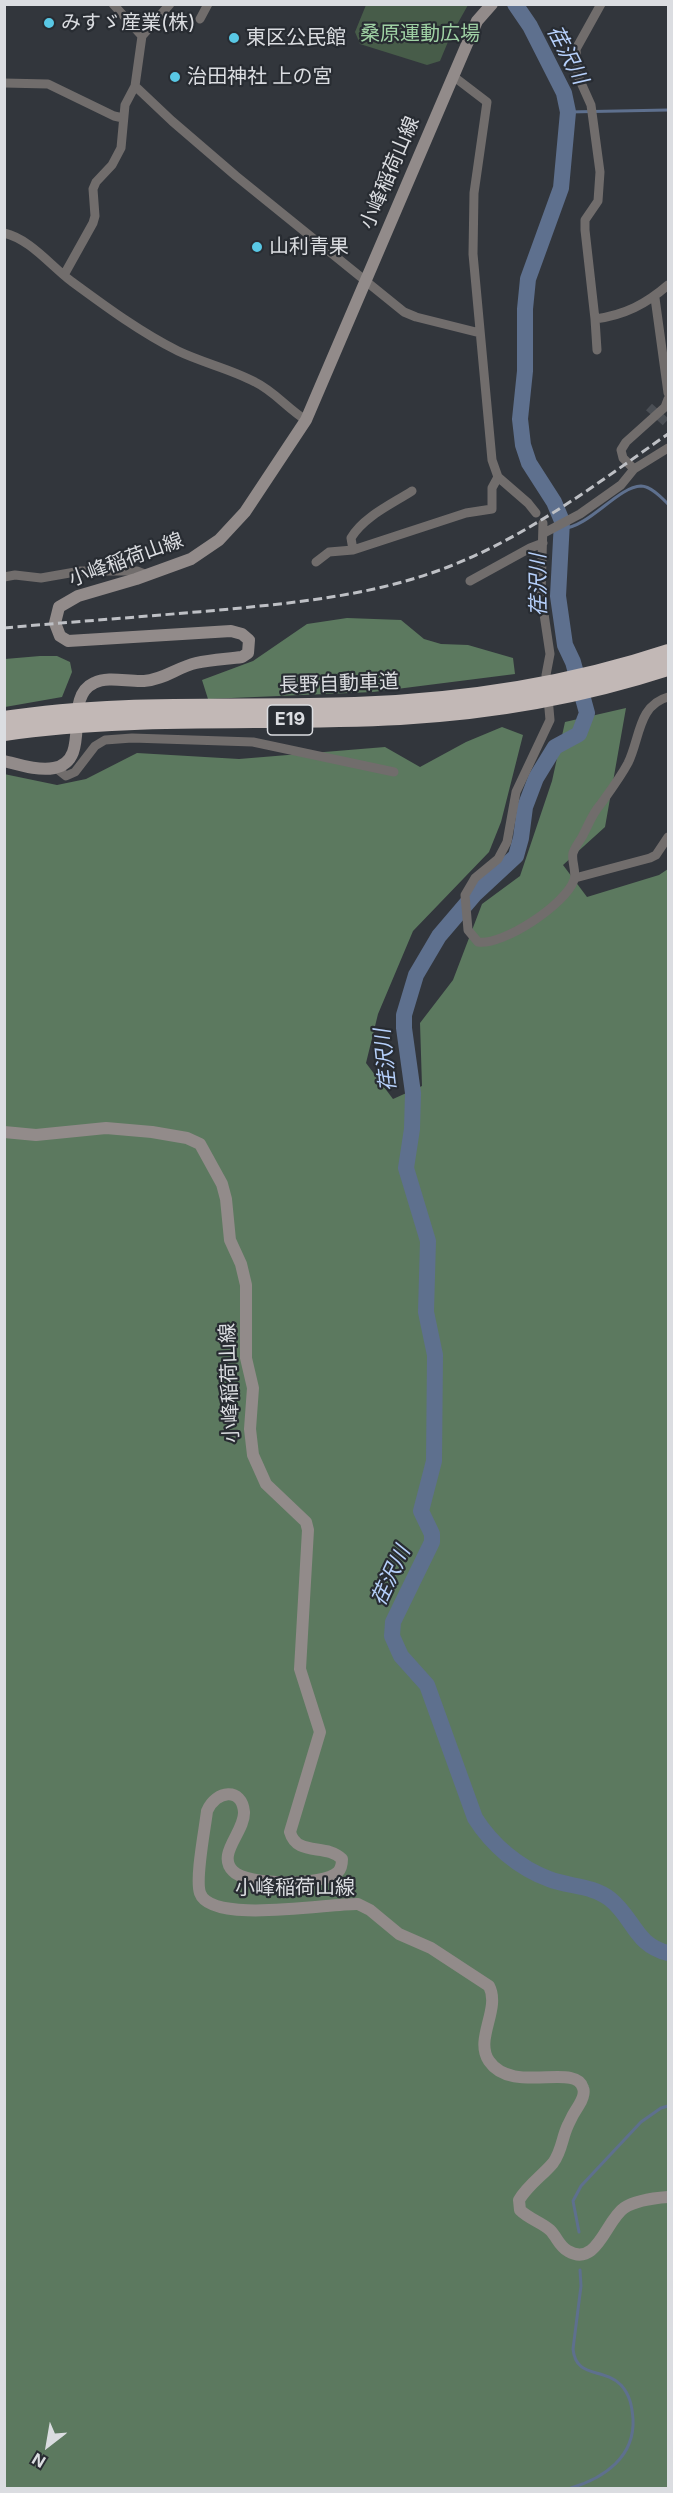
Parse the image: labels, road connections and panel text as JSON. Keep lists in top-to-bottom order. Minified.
{"streets":{"highway":["長野自動車道","E19"],"main road":["小峰稲荷山線"]},"water":["荏沢川"],"parks":["桑原運動広場"],"places":["みすゞ産業(株)","東区公民館","治田神社 上の宮","山利青果"],"north":"bottom left"}
